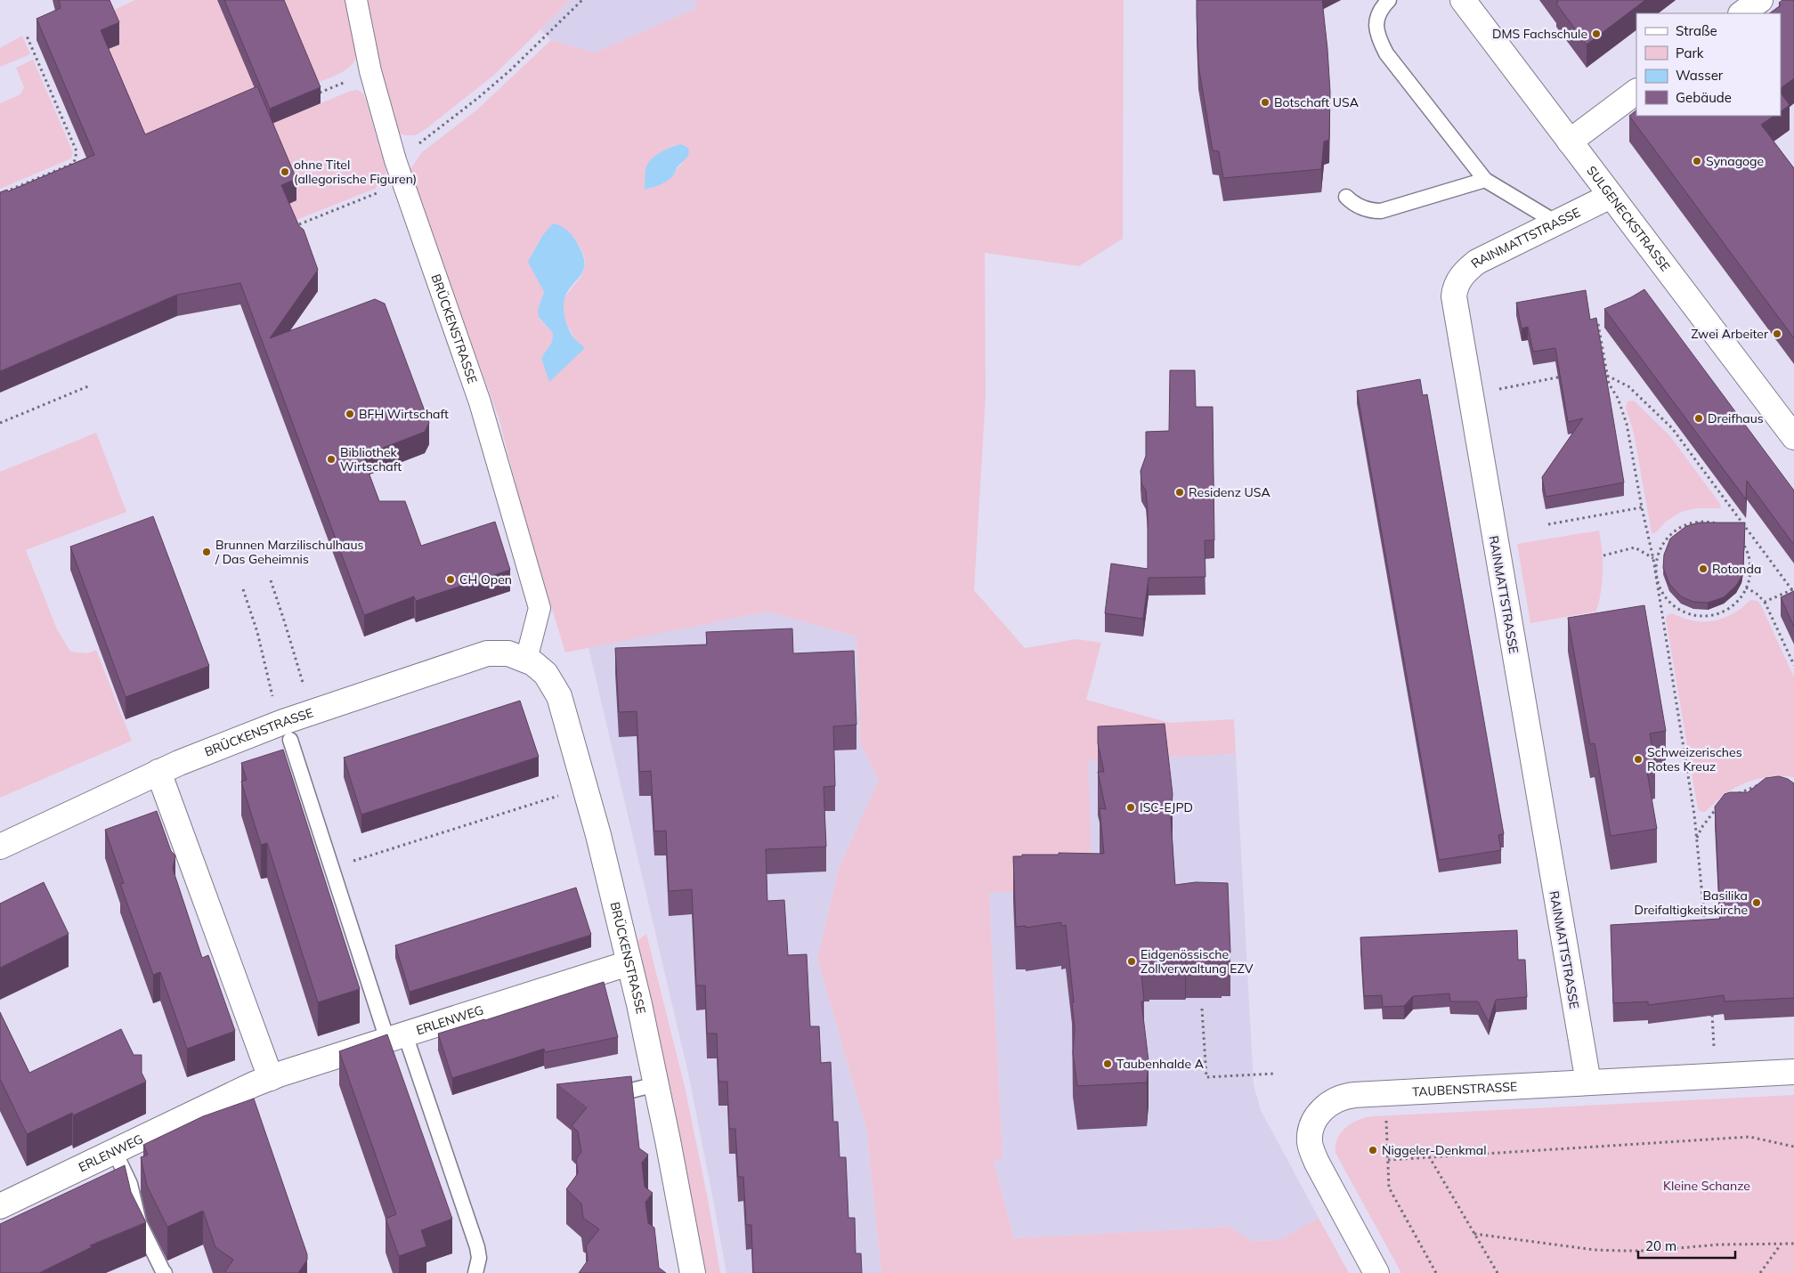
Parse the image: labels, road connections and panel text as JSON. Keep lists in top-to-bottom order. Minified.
{"streets":{"street":["SULGENECKSTRASSE","RAINMATTSTRASSE","BRÜCKENSTRASSE","ERLENWEG","TAUBENSTRASSE"]},"crossings":[["SULGENECKSTRASSE","RAINMATTSTRASSE"],["RAINMATTSTRASSE","TAUBENSTRASSE"],["BRÜCKENSTRASSE","ERLENWEG"]],"parks":["Kleine Schanze"],"places":["DMS Fachschule","Botschaft USA","Synagoge","ohne Titel (allegorische Figuren)","Zwei Arbeiter","BFH Wirtschaft","Dreifhaus","Bibliothek Wirtschaft","Residenz USA","Brunnen Marzilischulhaus / Das Geheimnis","Rotonda","CH Open","Schweizerisches Rotes Kreuz","ISC-EJPD","Basilika Dreifaltigkeitskirche","Eidgenössische Zollverwaltung EZV","Taubenhalde A","Niggeler-Denkmal"],"legend":["Straße","Park","Wasser","Gebäude"],"scale_bar":"20 m"}
